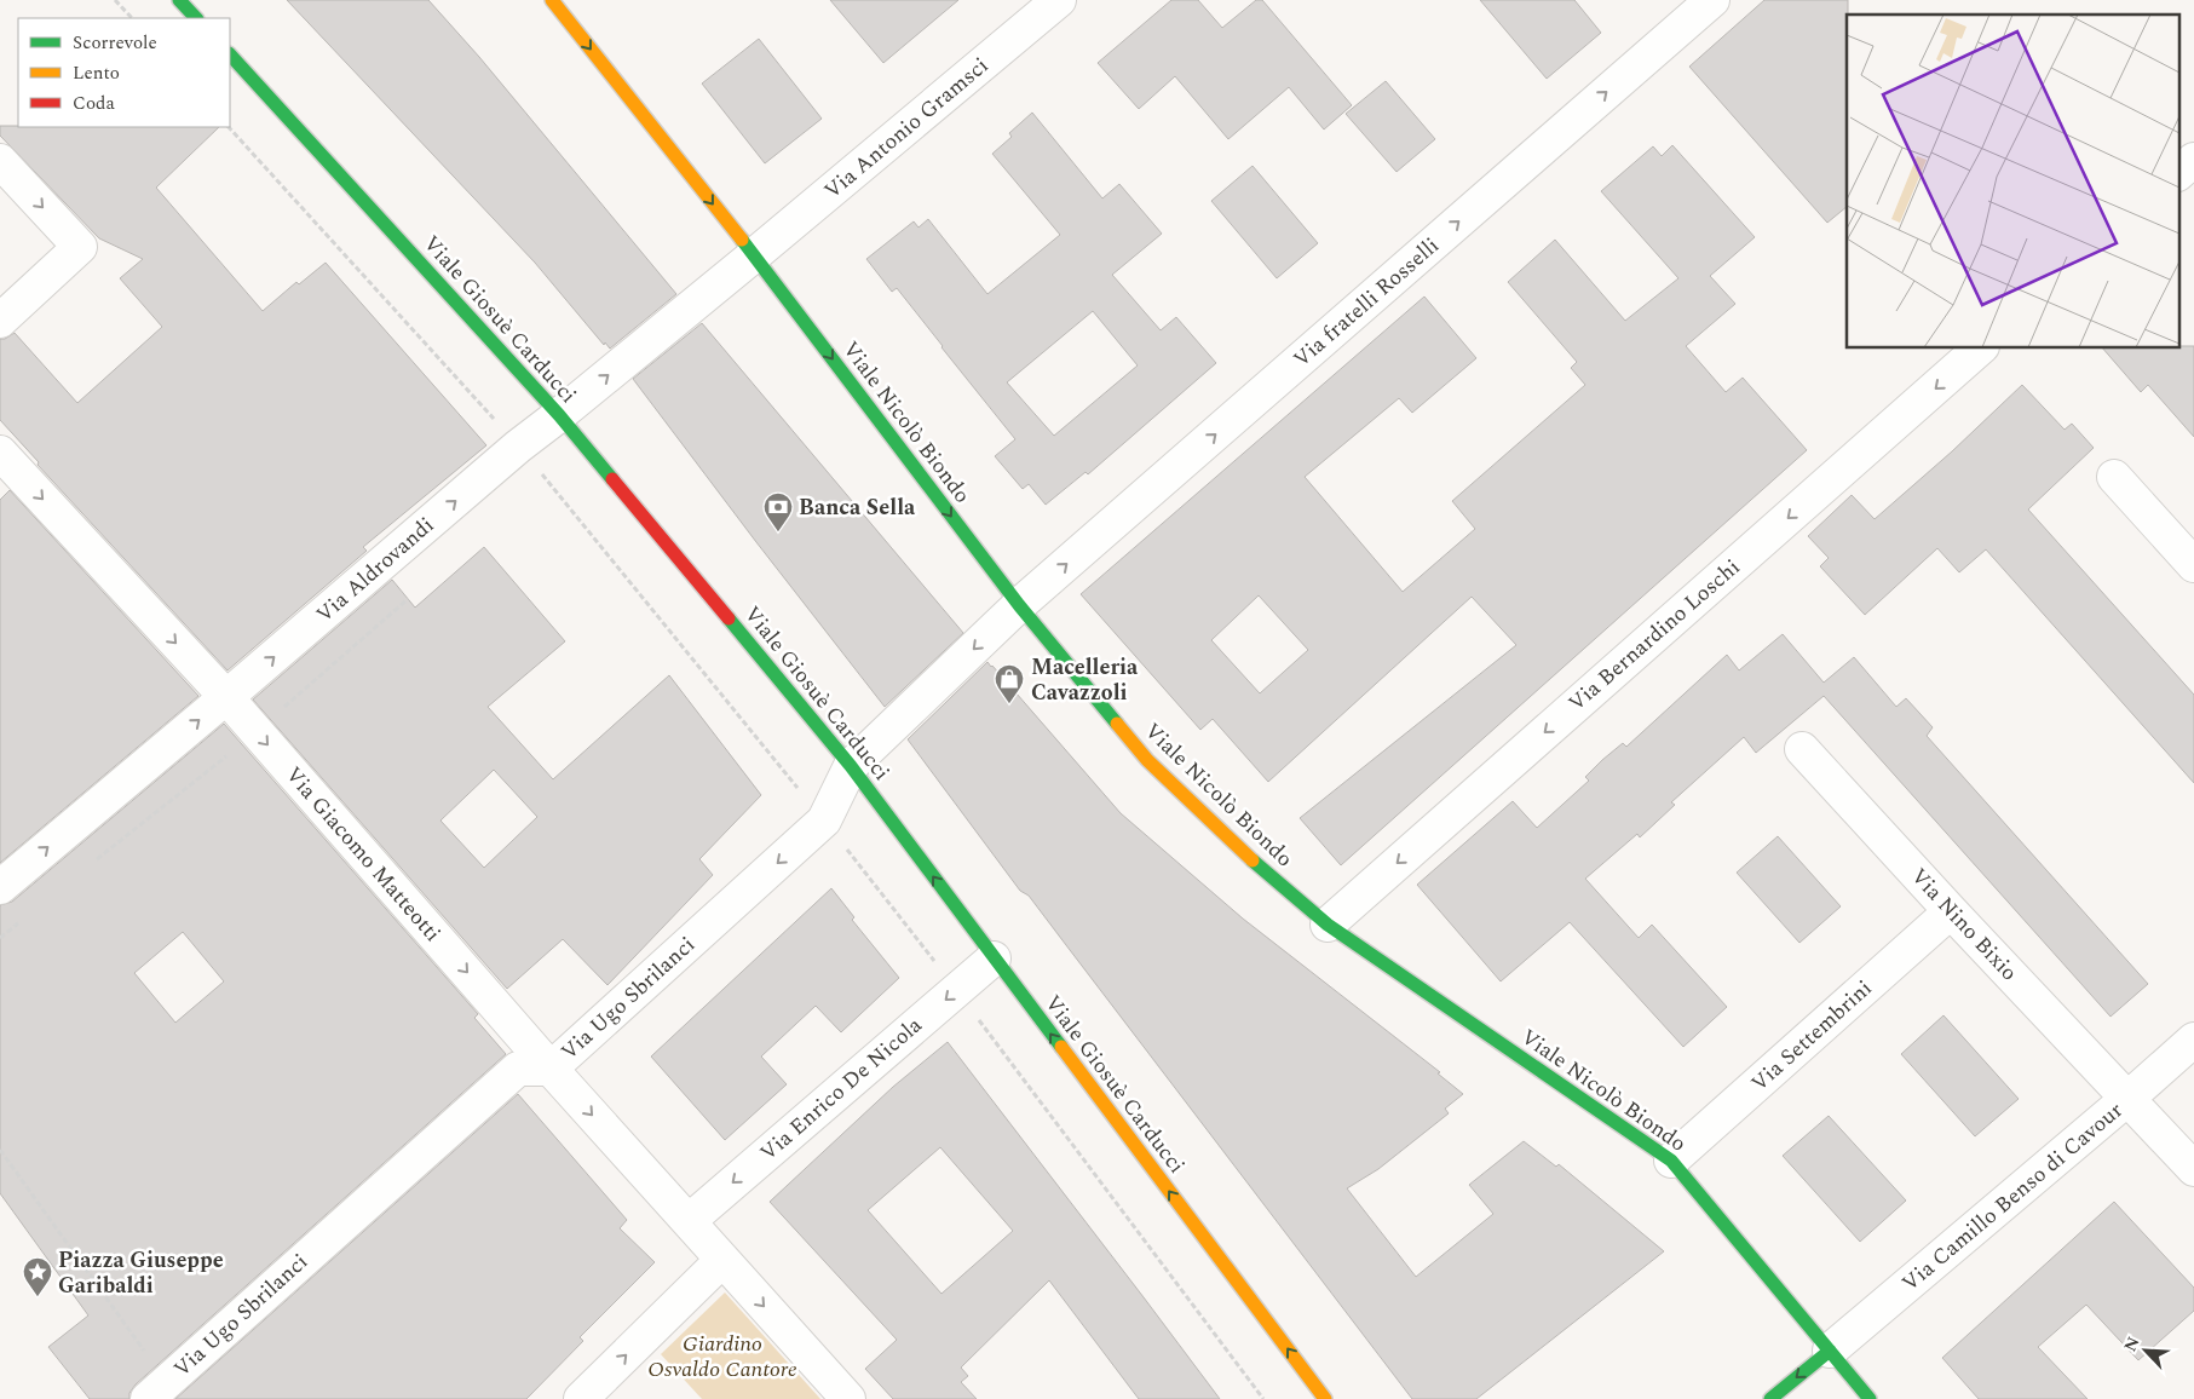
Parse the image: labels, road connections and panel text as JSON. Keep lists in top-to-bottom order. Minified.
{"streets":{"main road":["Viale Giosuè Carducci","Viale Nicolò Biondo"],"street":["Via Antonio Gramsci","Via fratelli Rosselli","Via Aldrovandi","Via Bernardino Loschi","Via Giacomo Matteotti","Via Nino Bixio","Via Ugo Sbrilanci","Via Settembrini","Via Enrico De Nicola","Via Camillo Benso di Cavour"]},"crossings":[["Via Antonio Gramsci","Viale Nicolò Biondo"],["Via Antonio Gramsci","Via Aldrovandi"],["Via fratelli Rosselli","Viale Nicolò Biondo"],["Via fratelli Rosselli","Via Ugo Sbrilanci"],["Viale Giosuè Carducci","Via Aldrovandi"],["Viale Giosuè Carducci","Via Ugo Sbrilanci"],["Viale Giosuè Carducci","Via Enrico De Nicola"],["Viale Nicolò Biondo","Via Aldrovandi"],["Viale Nicolò Biondo","Via Bernardino Loschi"],["Viale Nicolò Biondo","Via Ugo Sbrilanci"],["Viale Nicolò Biondo","Via Settembrini"],["Viale Nicolò Biondo","Via Camillo Benso di Cavour"],["Via Aldrovandi","Via Giacomo Matteotti"],["Via Giacomo Matteotti","Via Ugo Sbrilanci"],["Via Giacomo Matteotti","Via Enrico De Nicola"],["Via Nino Bixio","Via Settembrini"],["Via Nino Bixio","Via Camillo Benso di Cavour"]],"one_way":["Via fratelli Rosselli","Viale Giosuè Carducci","Viale Nicolò Biondo","Via Aldrovandi","Via Bernardino Loschi","Via Giacomo Matteotti","Via Ugo Sbrilanci","Via Enrico De Nicola"],"parks":["Giardino Osvaldo Cantore"],"places":{"bank":["Banca Sella"],"shop":["Macelleria Cavazzoli"],"place":["Piazza Giuseppe Garibaldi"]},"legend":["Scorrevole","Lento","Coda"],"north":"top left"}
